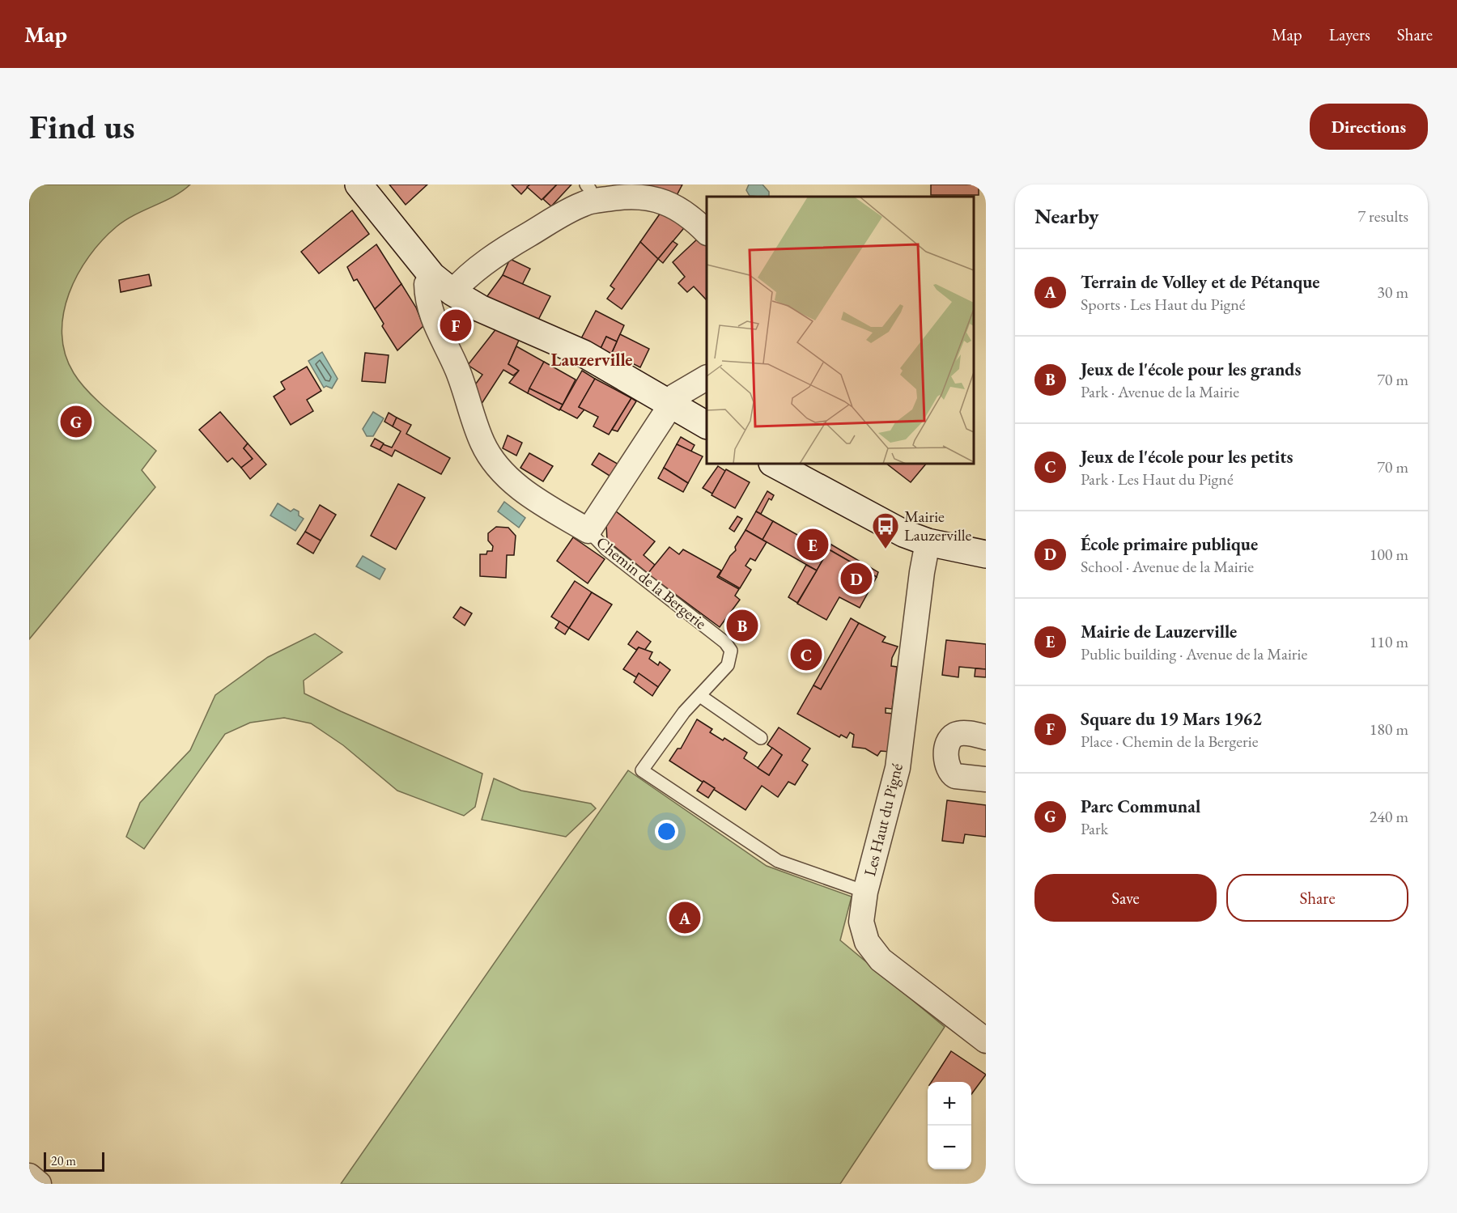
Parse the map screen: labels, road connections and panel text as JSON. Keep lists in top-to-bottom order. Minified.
{"streets":{"street":["Chemin de la Bergerie","Les Haut du Pigné"]},"crossings":[["Chemin de la Bergerie","Les Haut du Pigné"]],"districts":["Lauzerville"],"places":{"bus stop":["Mairie Lauzerville"]},"scale_bar":"20 m","page":{"header":"Map","nav":["Map","Layers","Share"],"buttons":["Directions",["Save","Share"]],"title":"Find us","heading":["Nearby","7 results"],"list":[{"mark":"A","name":"Terrain de Volley et de Pétanque","note":"Sports · Les Haut du Pigné","value":"30 m"},{"mark":"B","name":"Jeux de l'école pour les grands","note":"Park · Avenue de la Mairie","value":"70 m"},{"mark":"C","name":"Jeux de l'école pour les petits","note":"Park · Les Haut du Pigné","value":"70 m"},{"mark":"D","name":"École primaire publique","note":"School · Avenue de la Mairie","value":"100 m"},{"mark":"E","name":"Mairie de Lauzerville","note":"Public building · Avenue de la Mairie","value":"110 m"},{"mark":"F","name":"Square du 19 Mars 1962","note":"Place · Chemin de la Bergerie","value":"180 m"},{"mark":"G","name":"Parc Communal","note":"Park","value":"240 m"}],"pins":["F","G","E","D","B","C","A"],"map_buttons":["+","−"],"scale":"20 m"}}
